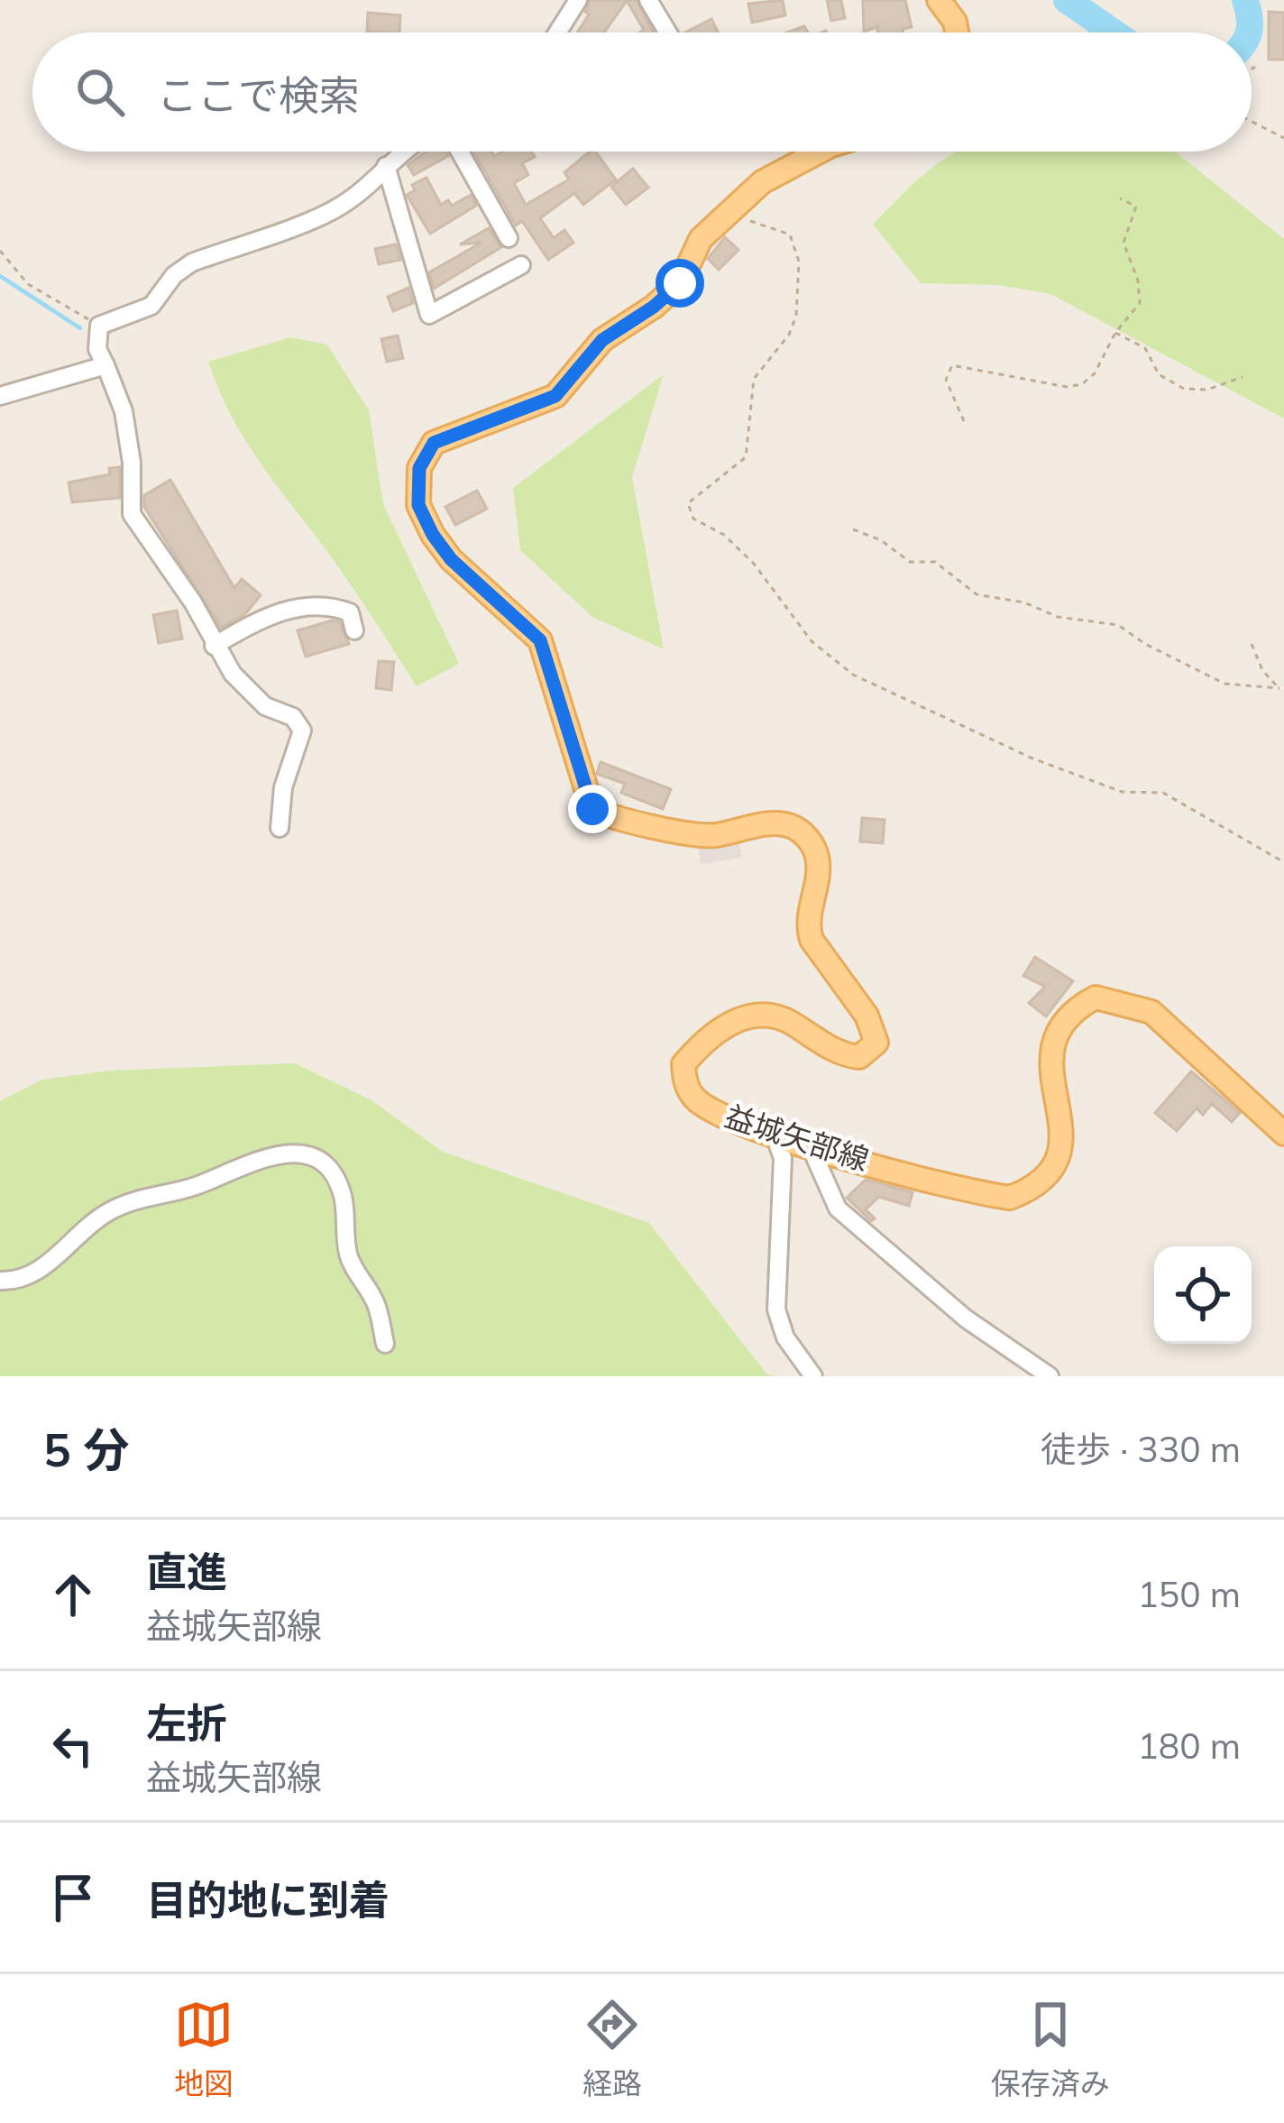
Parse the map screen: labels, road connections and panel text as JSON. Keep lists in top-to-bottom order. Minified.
{"streets":{"main road":["益城矢部線"]},"page":{"search":"ここで検索","heading":["5 分","徒歩 · 330 m"],"list":[["直進","益城矢部線","150 m"],["左折","益城矢部線","180 m"],"目的地に到着"],"nav":["地図","経路","保存済み"]}}
